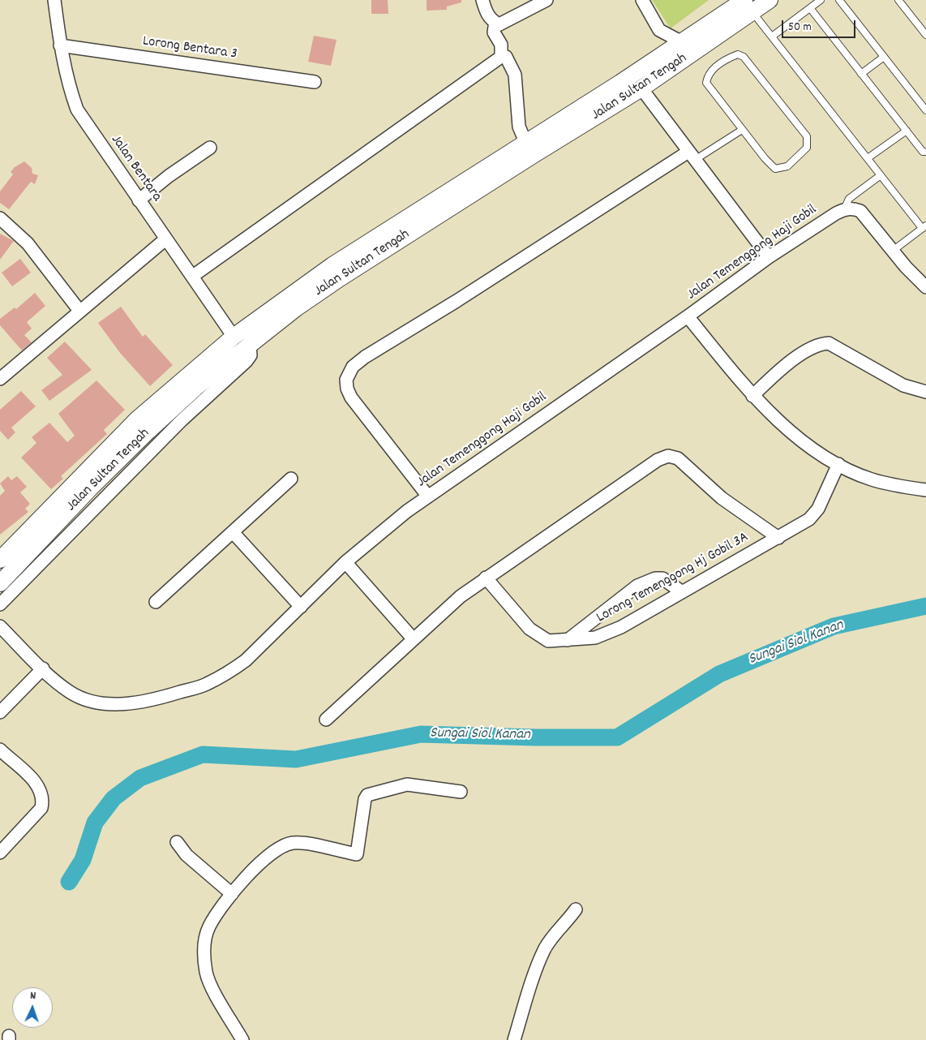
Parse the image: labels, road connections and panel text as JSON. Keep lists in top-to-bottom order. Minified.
{"streets":{"main road":["Jalan Sultan Tengah"],"street":["Lorong Bentara 3","Jalan Bentara","Jalan Temenggong Haji Gobil","Lorong Temenggong Hj Gobil 3A"]},"crossings":[["Lorong Bentara 3","Jalan Bentara"],["Jalan Sultan Tengah","Jalan Bentara"]],"water":["Sungai Siol Kanan"],"scale_bar":"50 m","north":"top"}
